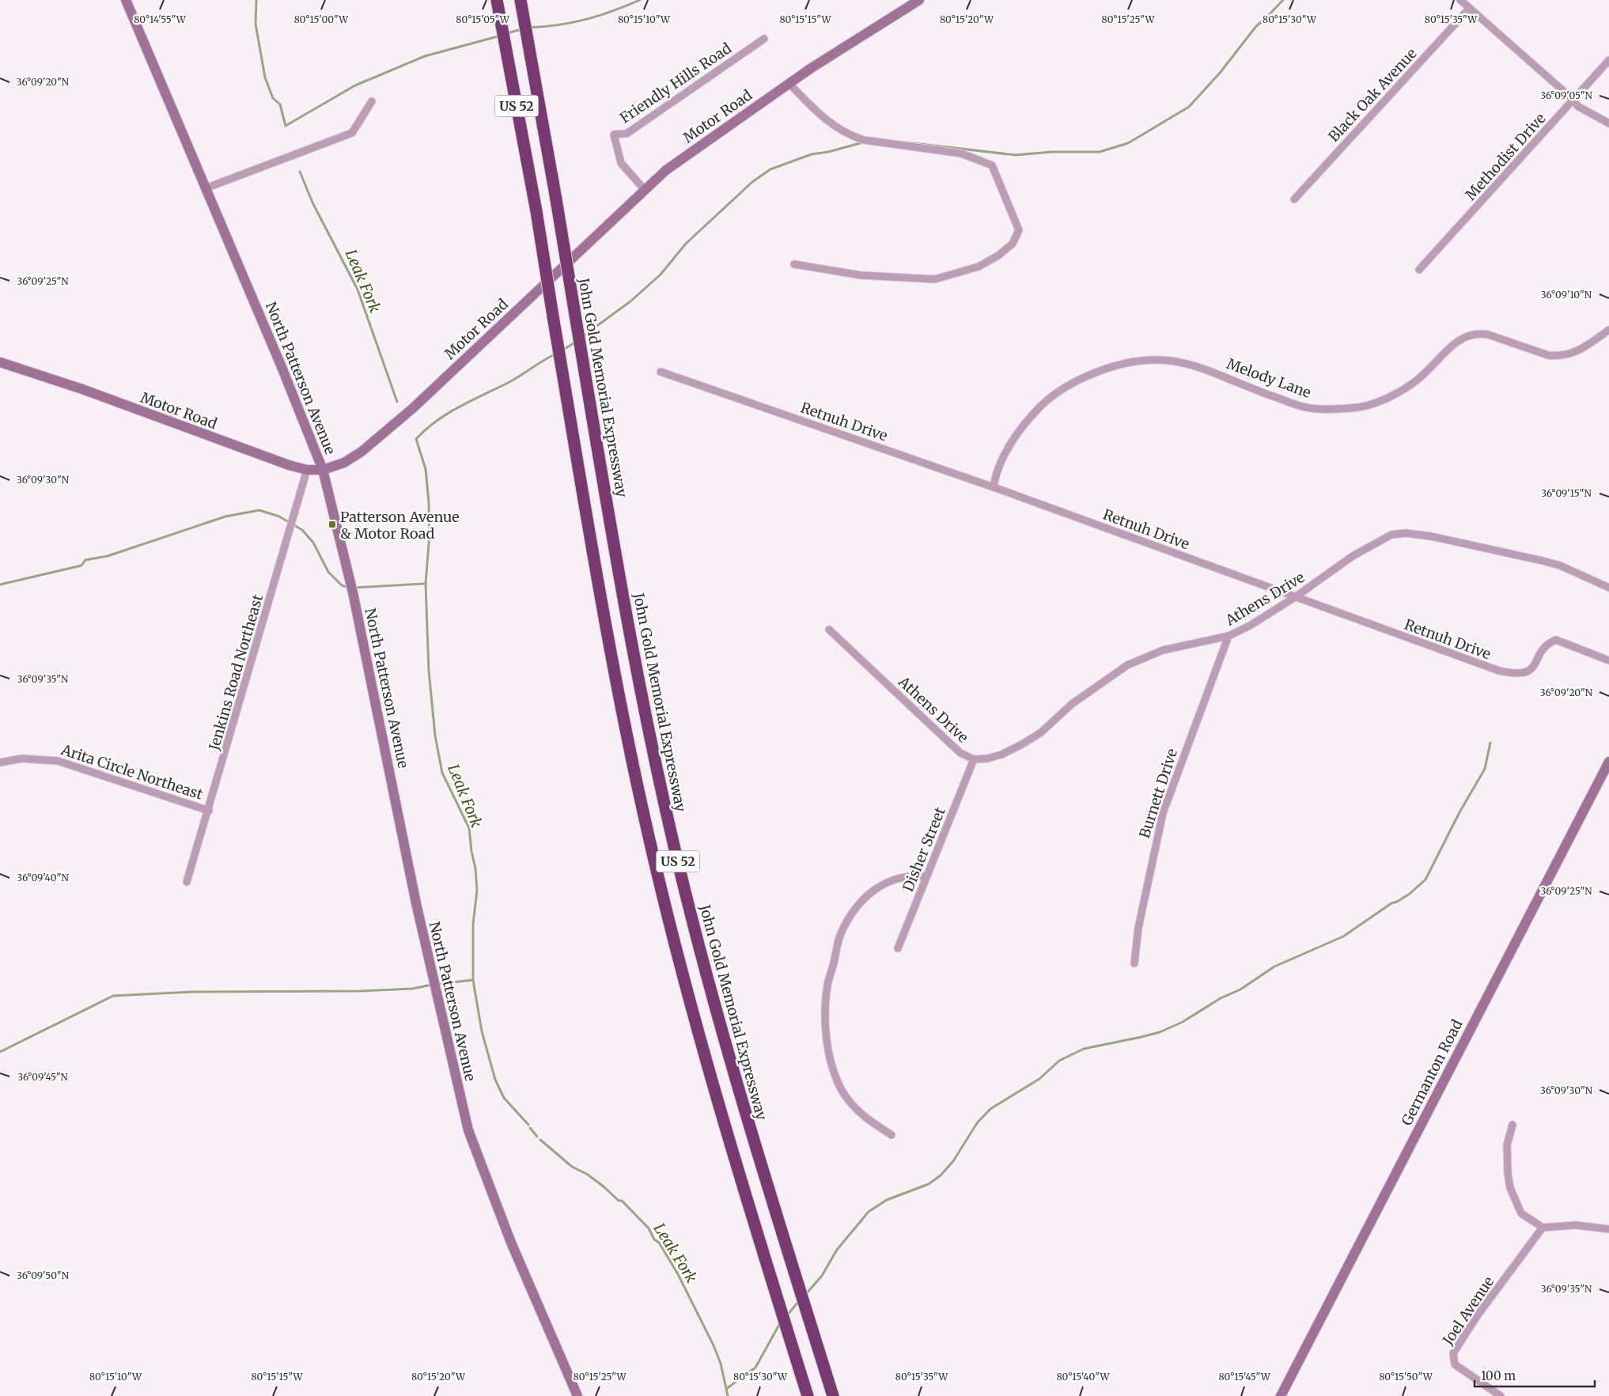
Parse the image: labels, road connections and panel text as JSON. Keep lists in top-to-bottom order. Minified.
{"streets":{"highway":["US 52","John Gold Memorial Expressway"],"main road":["Motor Road","North Patterson Avenue","Germanton Road"],"street":["Friendly Hills Road","Black Oak Avenue","Methodist Drive","Melody Lane","Retnuh Drive","Athens Drive","Jenkins Road Northeast","Arita Circle Northeast","Burnett Drive","Disher Street","Joel Avenue"]},"crossings":[["Friendly Hills Road","Motor Road"],["Motor Road","North Patterson Avenue"],["Motor Road","Jenkins Road Northeast"],["Melody Lane","Retnuh Drive"],["Retnuh Drive","Athens Drive"],["Athens Drive","Burnett Drive"],["Athens Drive","Disher Street"],["Jenkins Road Northeast","Arita Circle Northeast"]],"water":["Leak Fork"],"places":{"transit":["Patterson Avenue & Motor Road"]},"scale_bar":"100 m","coordinates":["80°14'55\"W","80°15'00\"W","80°15'05\"W","80°15'10\"W","80°15'15\"W","80°15'20\"W","80°15'25\"W","80°15'30\"W","80°15'35\"W","36°09'20\"N","36°09'05\"N","36°09'25\"N","36°09'10\"N","36°09'30\"N","36°09'15\"N","36°09'35\"N","36°09'40\"N","36°09'45\"N","36°09'50\"N","80°15'40\"W","80°15'45\"W","80°15'50\"W"]}
